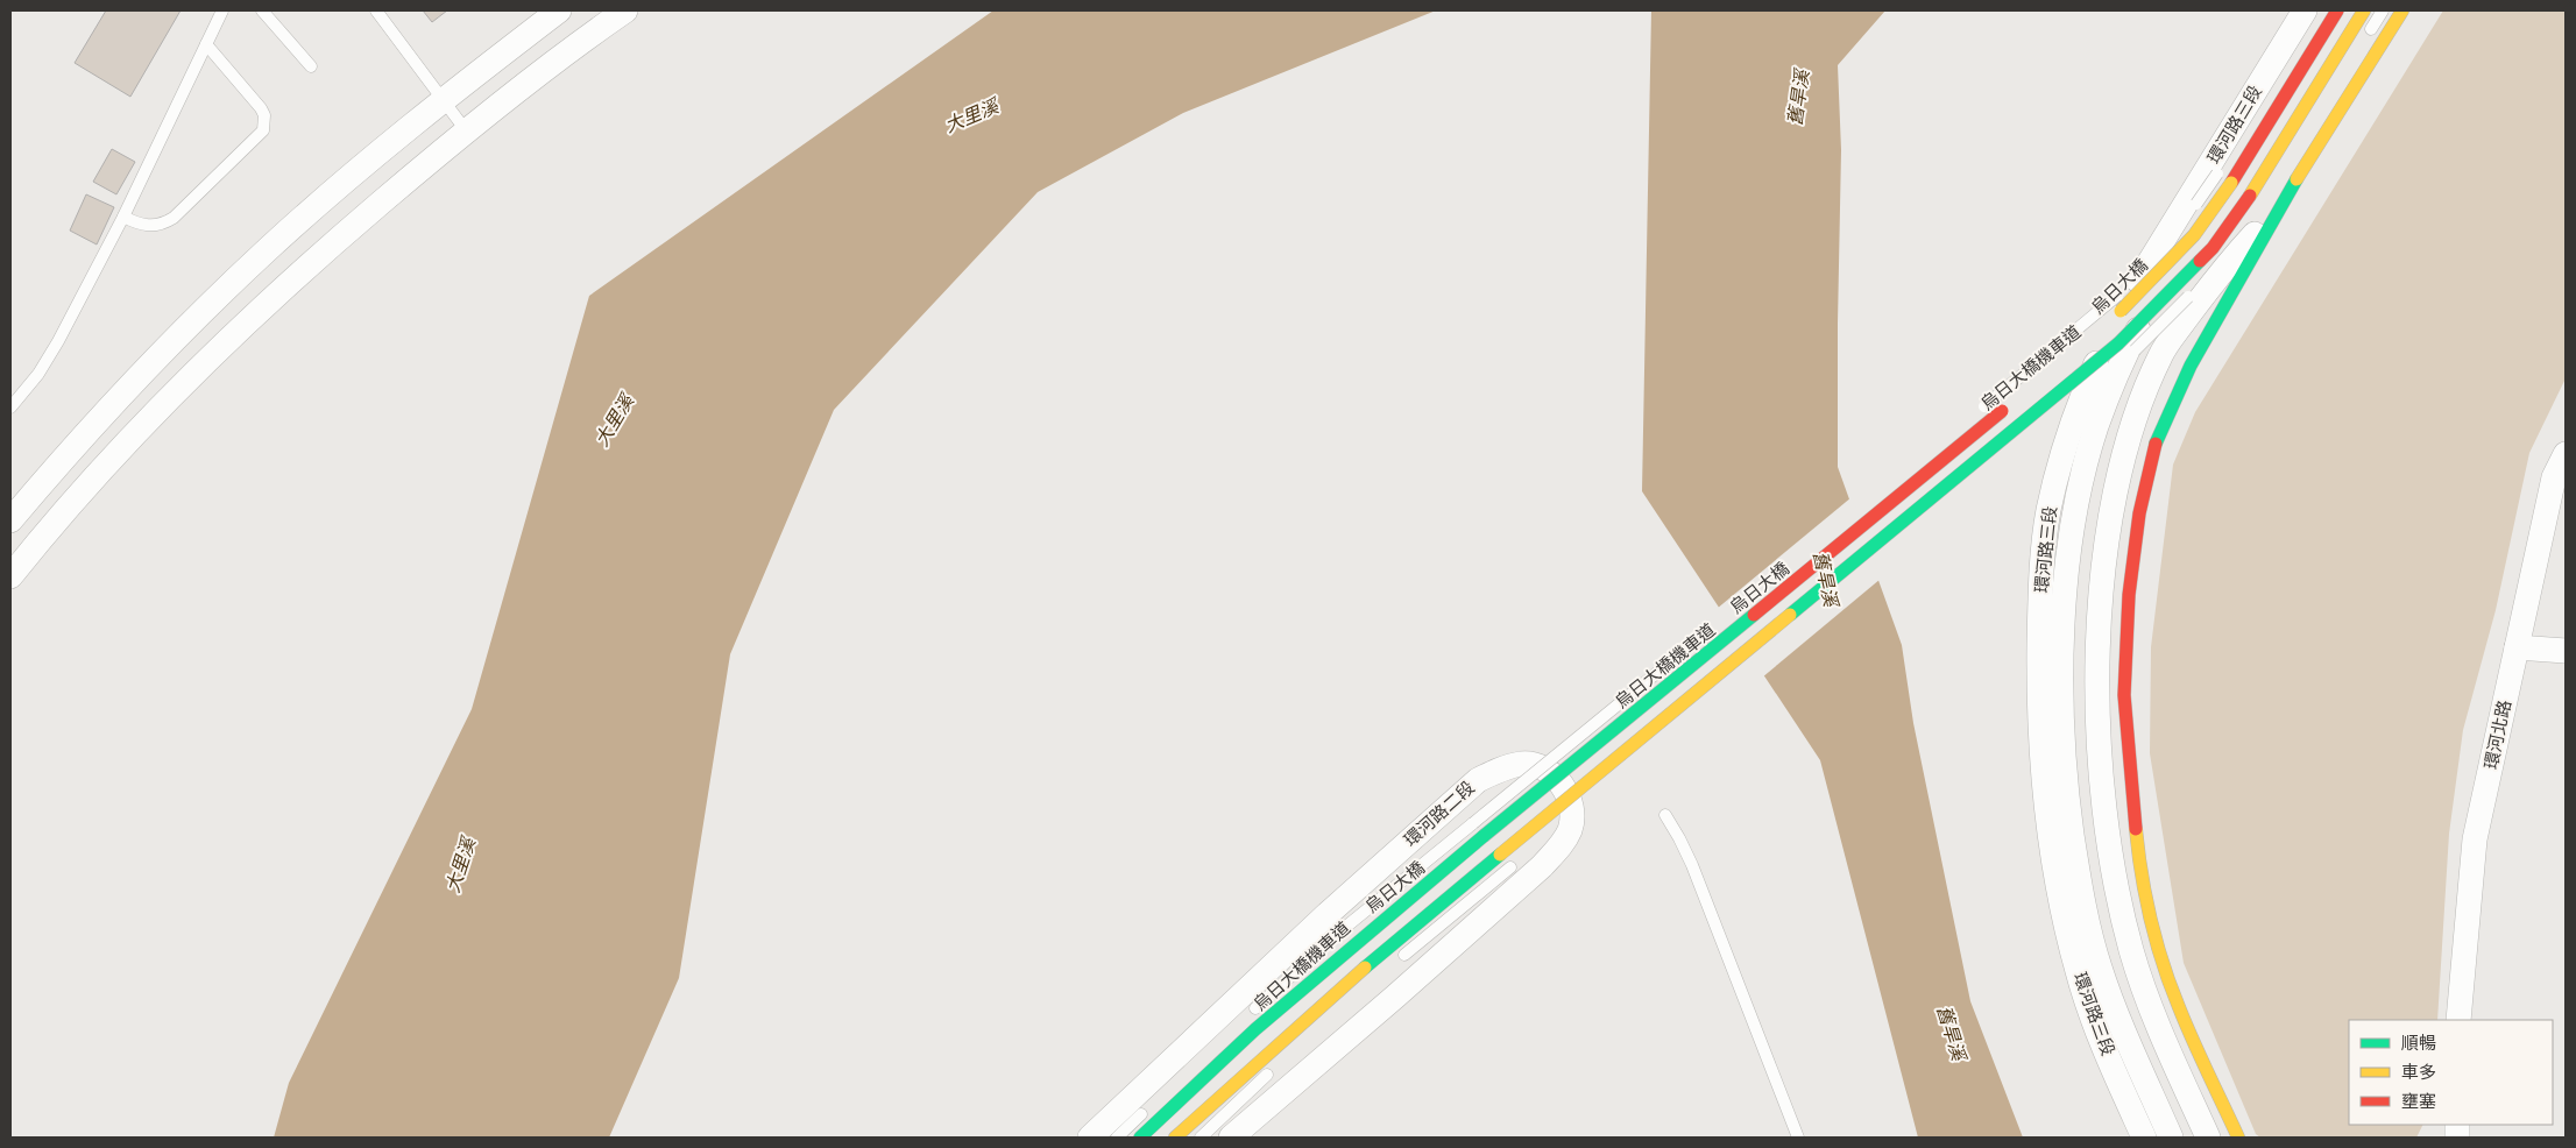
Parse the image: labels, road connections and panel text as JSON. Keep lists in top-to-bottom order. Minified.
{"streets":{"street":["環河路三段","烏日大橋","環河北路","環河路二段"],"lane":["烏日大橋機車道"]},"water":["舊旱溪","大里溪"],"legend":["順暢","車多","壅塞"]}
